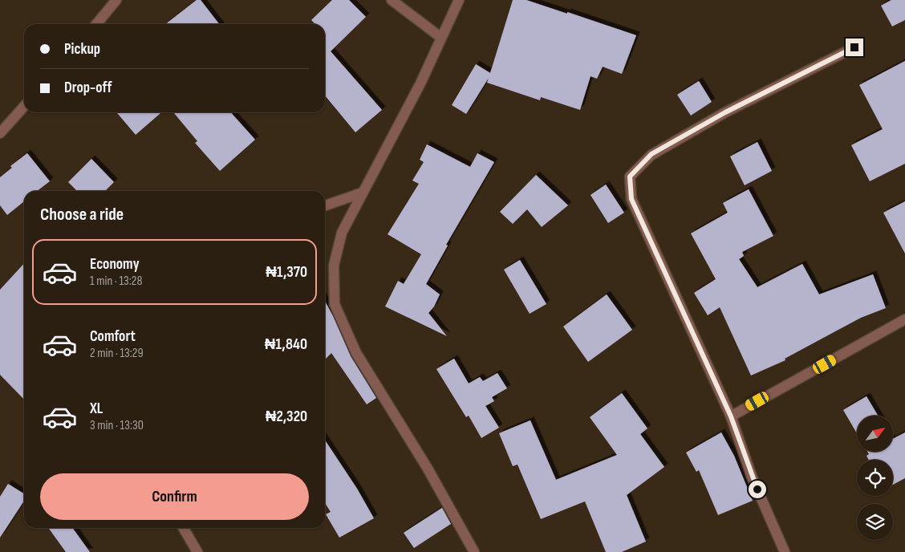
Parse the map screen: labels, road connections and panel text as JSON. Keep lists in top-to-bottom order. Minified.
{"north":"top right","page":{"banner":["Pickup","Drop-off"],"heading":"Choose a ride","list":[{"name":"Economy","note":"1 min · 13:28","value":"₦1,370"},{"name":"Comfort","note":"2 min · 13:29","value":"₦1,840"},{"name":"XL","note":"3 min · 13:30","value":"₦2,320"}],"buttons":"Confirm"}}
